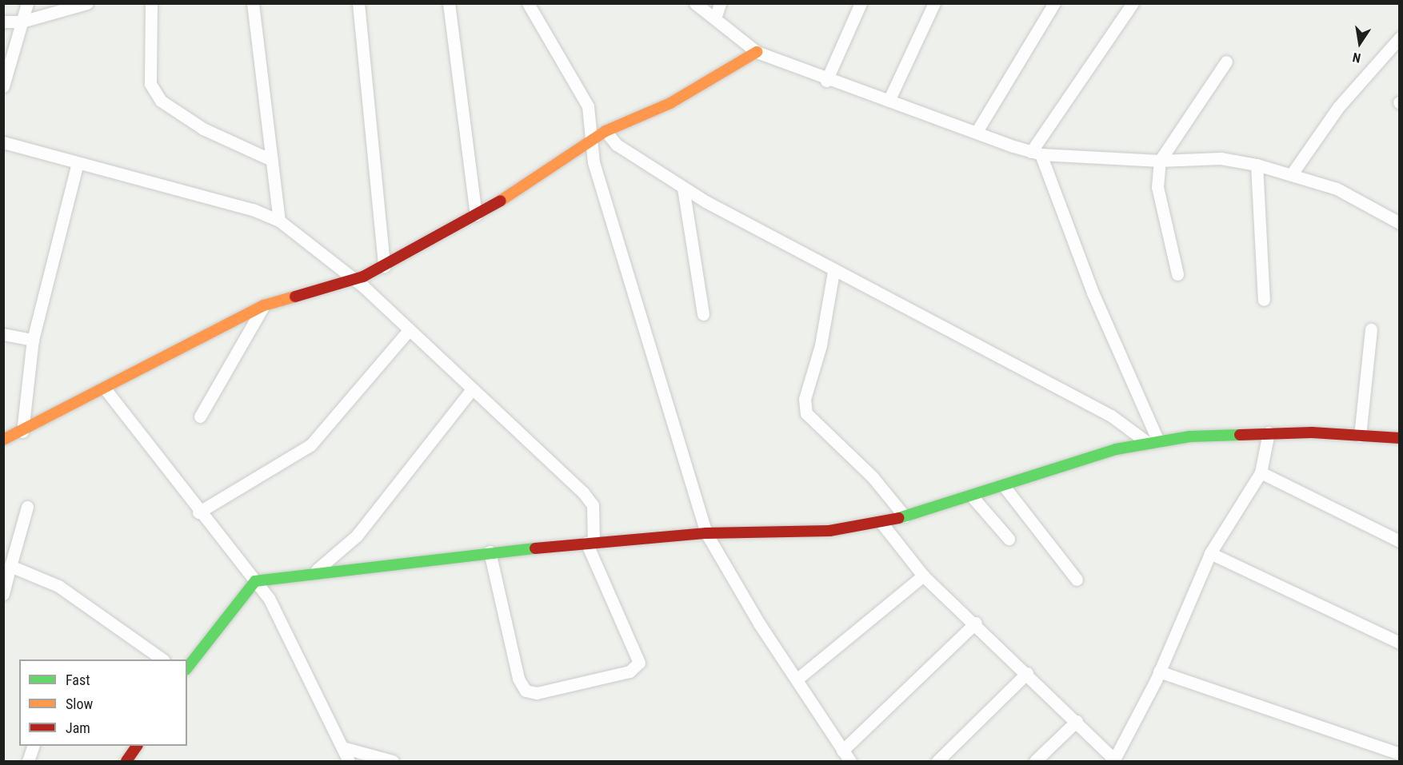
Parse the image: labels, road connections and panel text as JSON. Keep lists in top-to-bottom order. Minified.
{"legend":["Fast","Slow","Jam"],"north":"bottom"}
